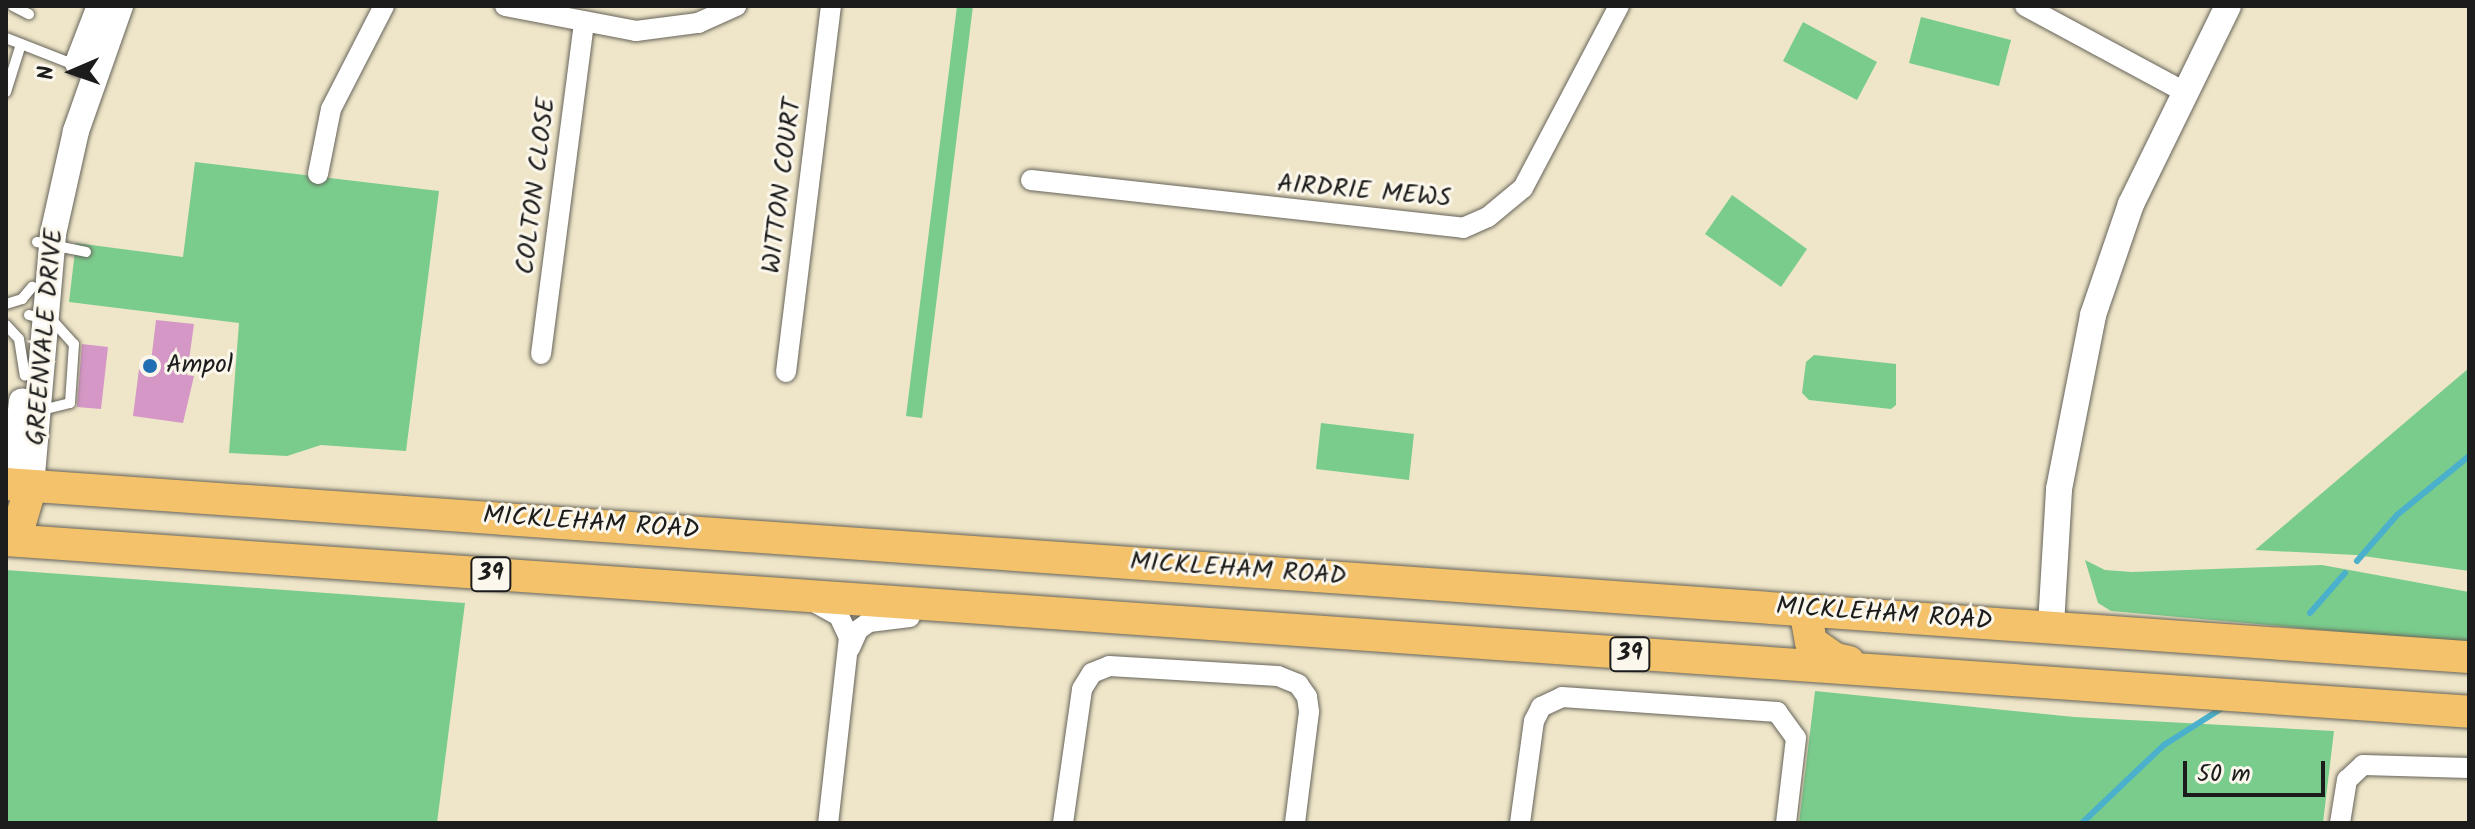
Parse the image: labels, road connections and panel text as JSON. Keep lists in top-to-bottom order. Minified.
{"streets":{"main road":["MICKLEHAM ROAD","39"],"street":["COLTON CLOSE","WITTON COURT","AIRDRIE MEWS","GREENVALE DRIVE"]},"crossings":[["GREENVALE DRIVE","MICKLEHAM ROAD"]],"places":["Ampol"],"scale_bar":"50 m","north":"left"}
